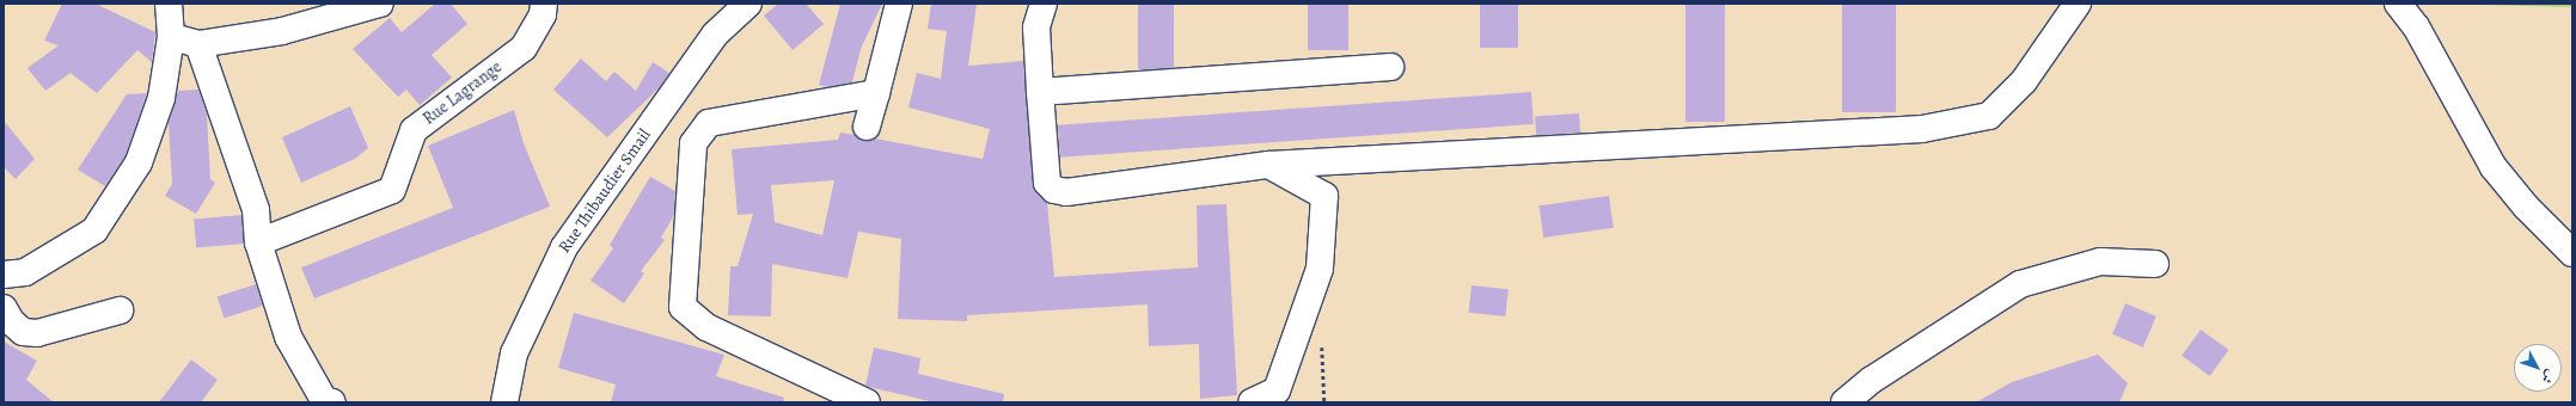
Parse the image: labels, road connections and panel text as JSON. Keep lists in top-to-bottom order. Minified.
{"streets":{"street":["Rue Lagrange","Rue Thibaudier Smail"]},"north":"bottom right"}
